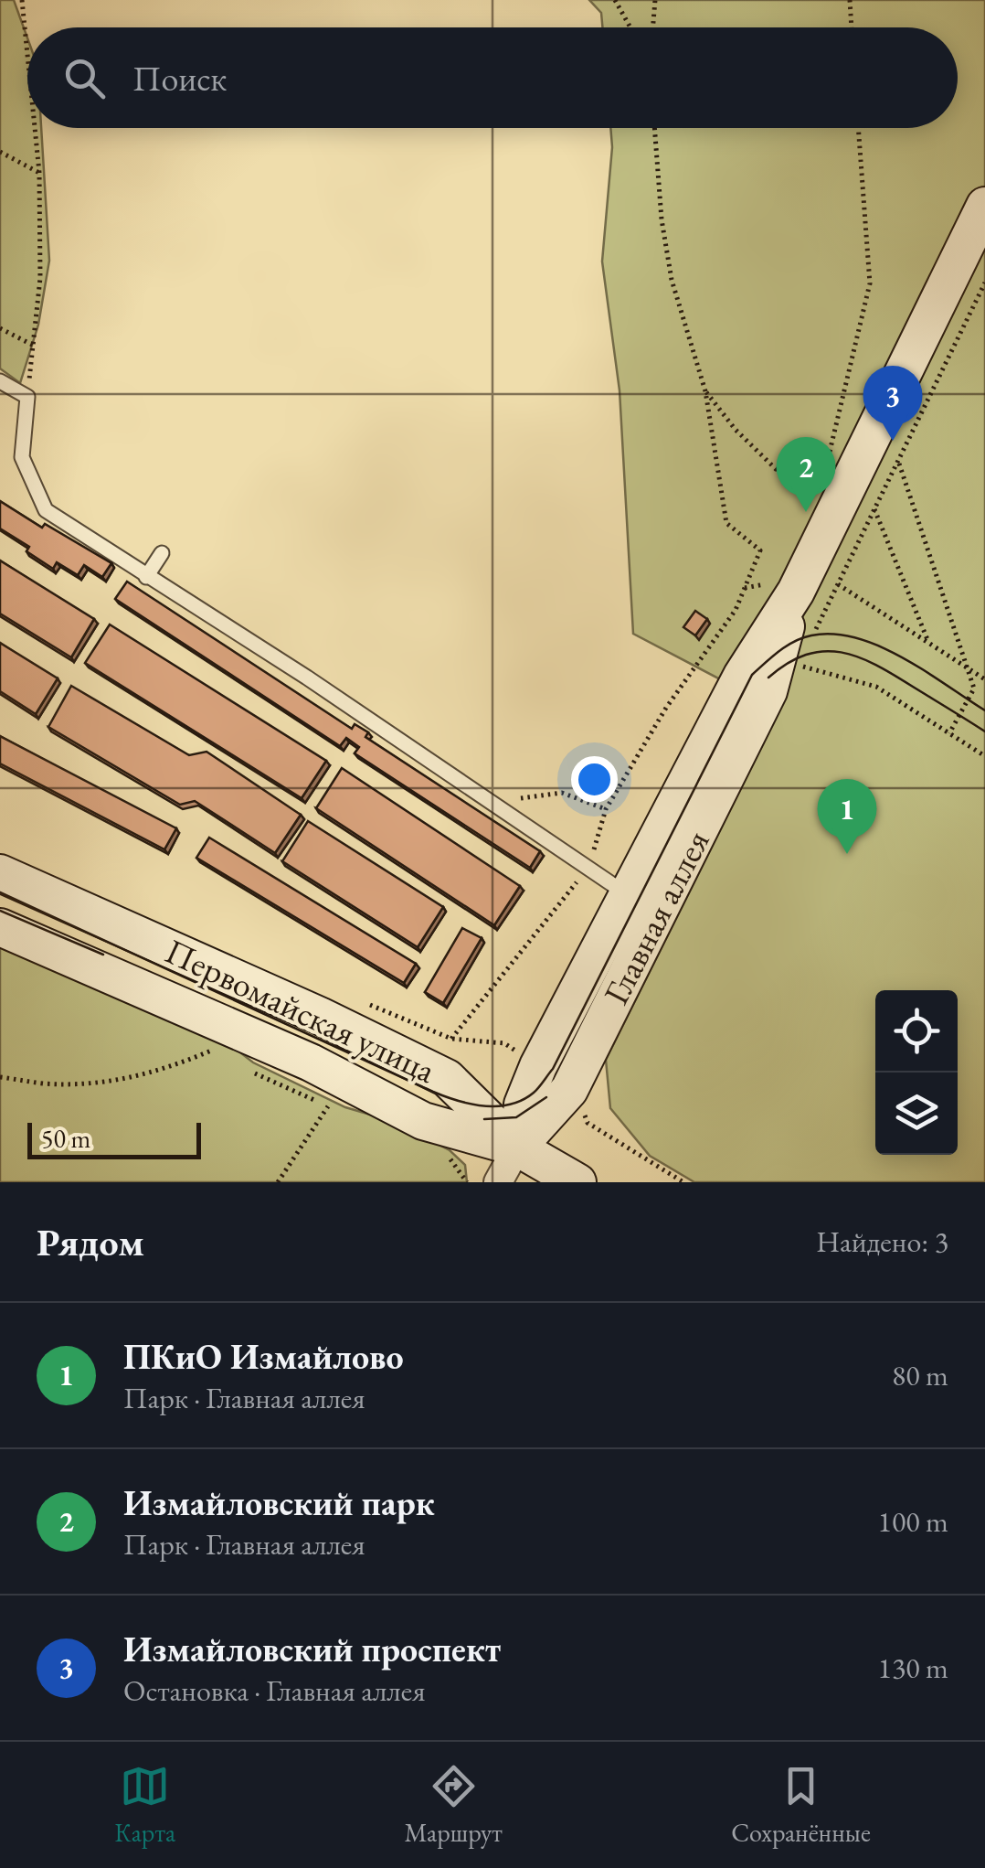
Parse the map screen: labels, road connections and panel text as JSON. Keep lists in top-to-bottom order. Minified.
{"streets":{"main road":["Главная аллея","Первомайская улица"]},"crossings":[["Главная аллея","Первомайская улица"]],"scale_bar":"50 m","page":{"search":"Поиск","pins":["3","2","1"],"scale":"50 m","heading":["Рядом","Найдено: 3"],"list":[{"mark":"1","name":"ПКиО Измайлово","note":"Парк · Главная аллея","value":"80 m"},{"mark":"2","name":"Измайловский парк","note":"Парк · Главная аллея","value":"100 m"},{"mark":"3","name":"Измайловский проспект","note":"Остановка · Главная аллея","value":"130 m"}],"nav":["Карта","Маршрут","Сохранённые"]}}
